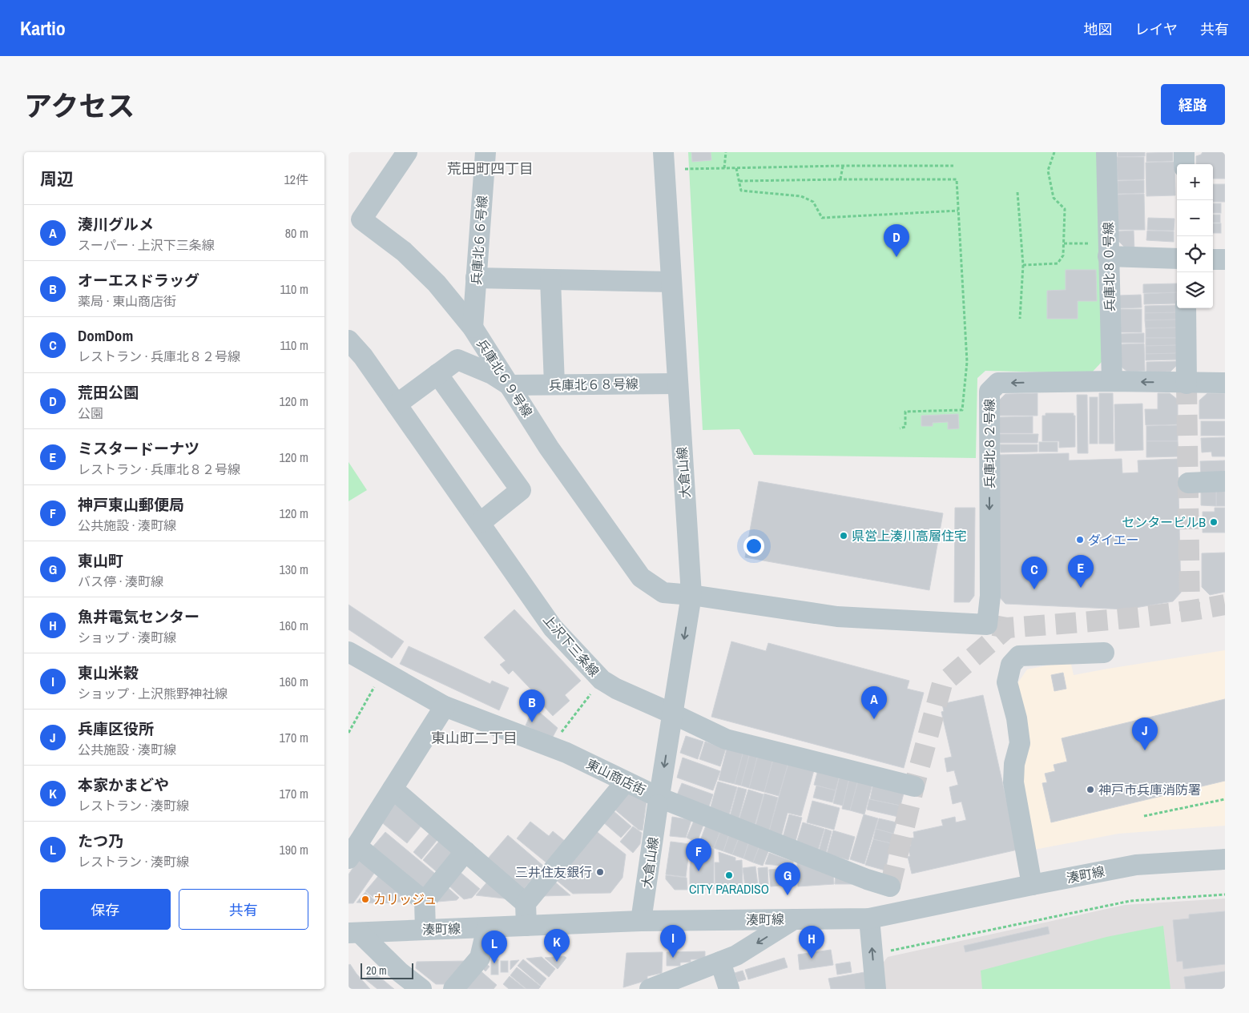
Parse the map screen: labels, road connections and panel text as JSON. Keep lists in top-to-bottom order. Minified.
{"streets":{"street":["兵庫北６６号線","兵庫北８０号線","兵庫北６９号線","兵庫北６８号線","兵庫北８２号線","大倉山線","上沢下三条線","東山商店街","湊町線"]},"crossings":[["兵庫北６６号線","兵庫北６９号線"],["兵庫北８０号線","兵庫北８２号線"],["兵庫北６９号線","兵庫北６８号線"],["兵庫北６９号線","兵庫北８２号線"],["兵庫北６９号線","大倉山線"],["兵庫北６８号線","大倉山線"],["大倉山線","上沢下三条線"],["大倉山線","湊町線"]],"one_way":["大倉山線"],"districts":["荒田町四丁目","東山町二丁目"],"places":["センタービルB","県営上湊川高層住宅","ダイエー","神戸市兵庫消防署","三井住友銀行","CITY PARADISO","カリッジュ"],"scale_bar":"20 m","page":{"header":"Kartio","nav":["地図","レイヤ","共有"],"title":"アクセス","buttons":["経路",["保存","共有"]],"heading":["周辺","12件"],"map_buttons":["+","−"],"list":[{"mark":"A","name":"湊川グルメ","note":"スーパー · 上沢下三条線","value":"80 m"},{"mark":"B","name":"オーエスドラッグ","note":"薬局 · 東山商店街","value":"110 m"},{"mark":"C","name":"DomDom","note":"レストラン · 兵庫北８２号線","value":"110 m"},{"mark":"D","name":"荒田公園","note":"公園","value":"120 m"},{"mark":"E","name":"ミスタードーナツ","note":"レストラン · 兵庫北８２号線","value":"120 m"},{"mark":"F","name":"神戸東山郵便局","note":"公共施設 · 湊町線","value":"120 m"},{"mark":"G","name":"東山町","note":"バス停 · 湊町線","value":"130 m"},{"mark":"H","name":"魚井電気センター","note":"ショップ · 湊町線","value":"160 m"},{"mark":"I","name":"東山米穀","note":"ショップ · 上沢熊野神社線","value":"160 m"},{"mark":"J","name":"兵庫区役所","note":"公共施設 · 湊町線","value":"170 m"},{"mark":"K","name":"本家かまどや","note":"レストラン · 湊町線","value":"170 m"},{"mark":"L","name":"たつ乃","note":"レストラン · 湊町線","value":"190 m"}],"pins":["D","E","C","A","B","J","F","G","I","H","K","L"],"scale":"20 m"}}
